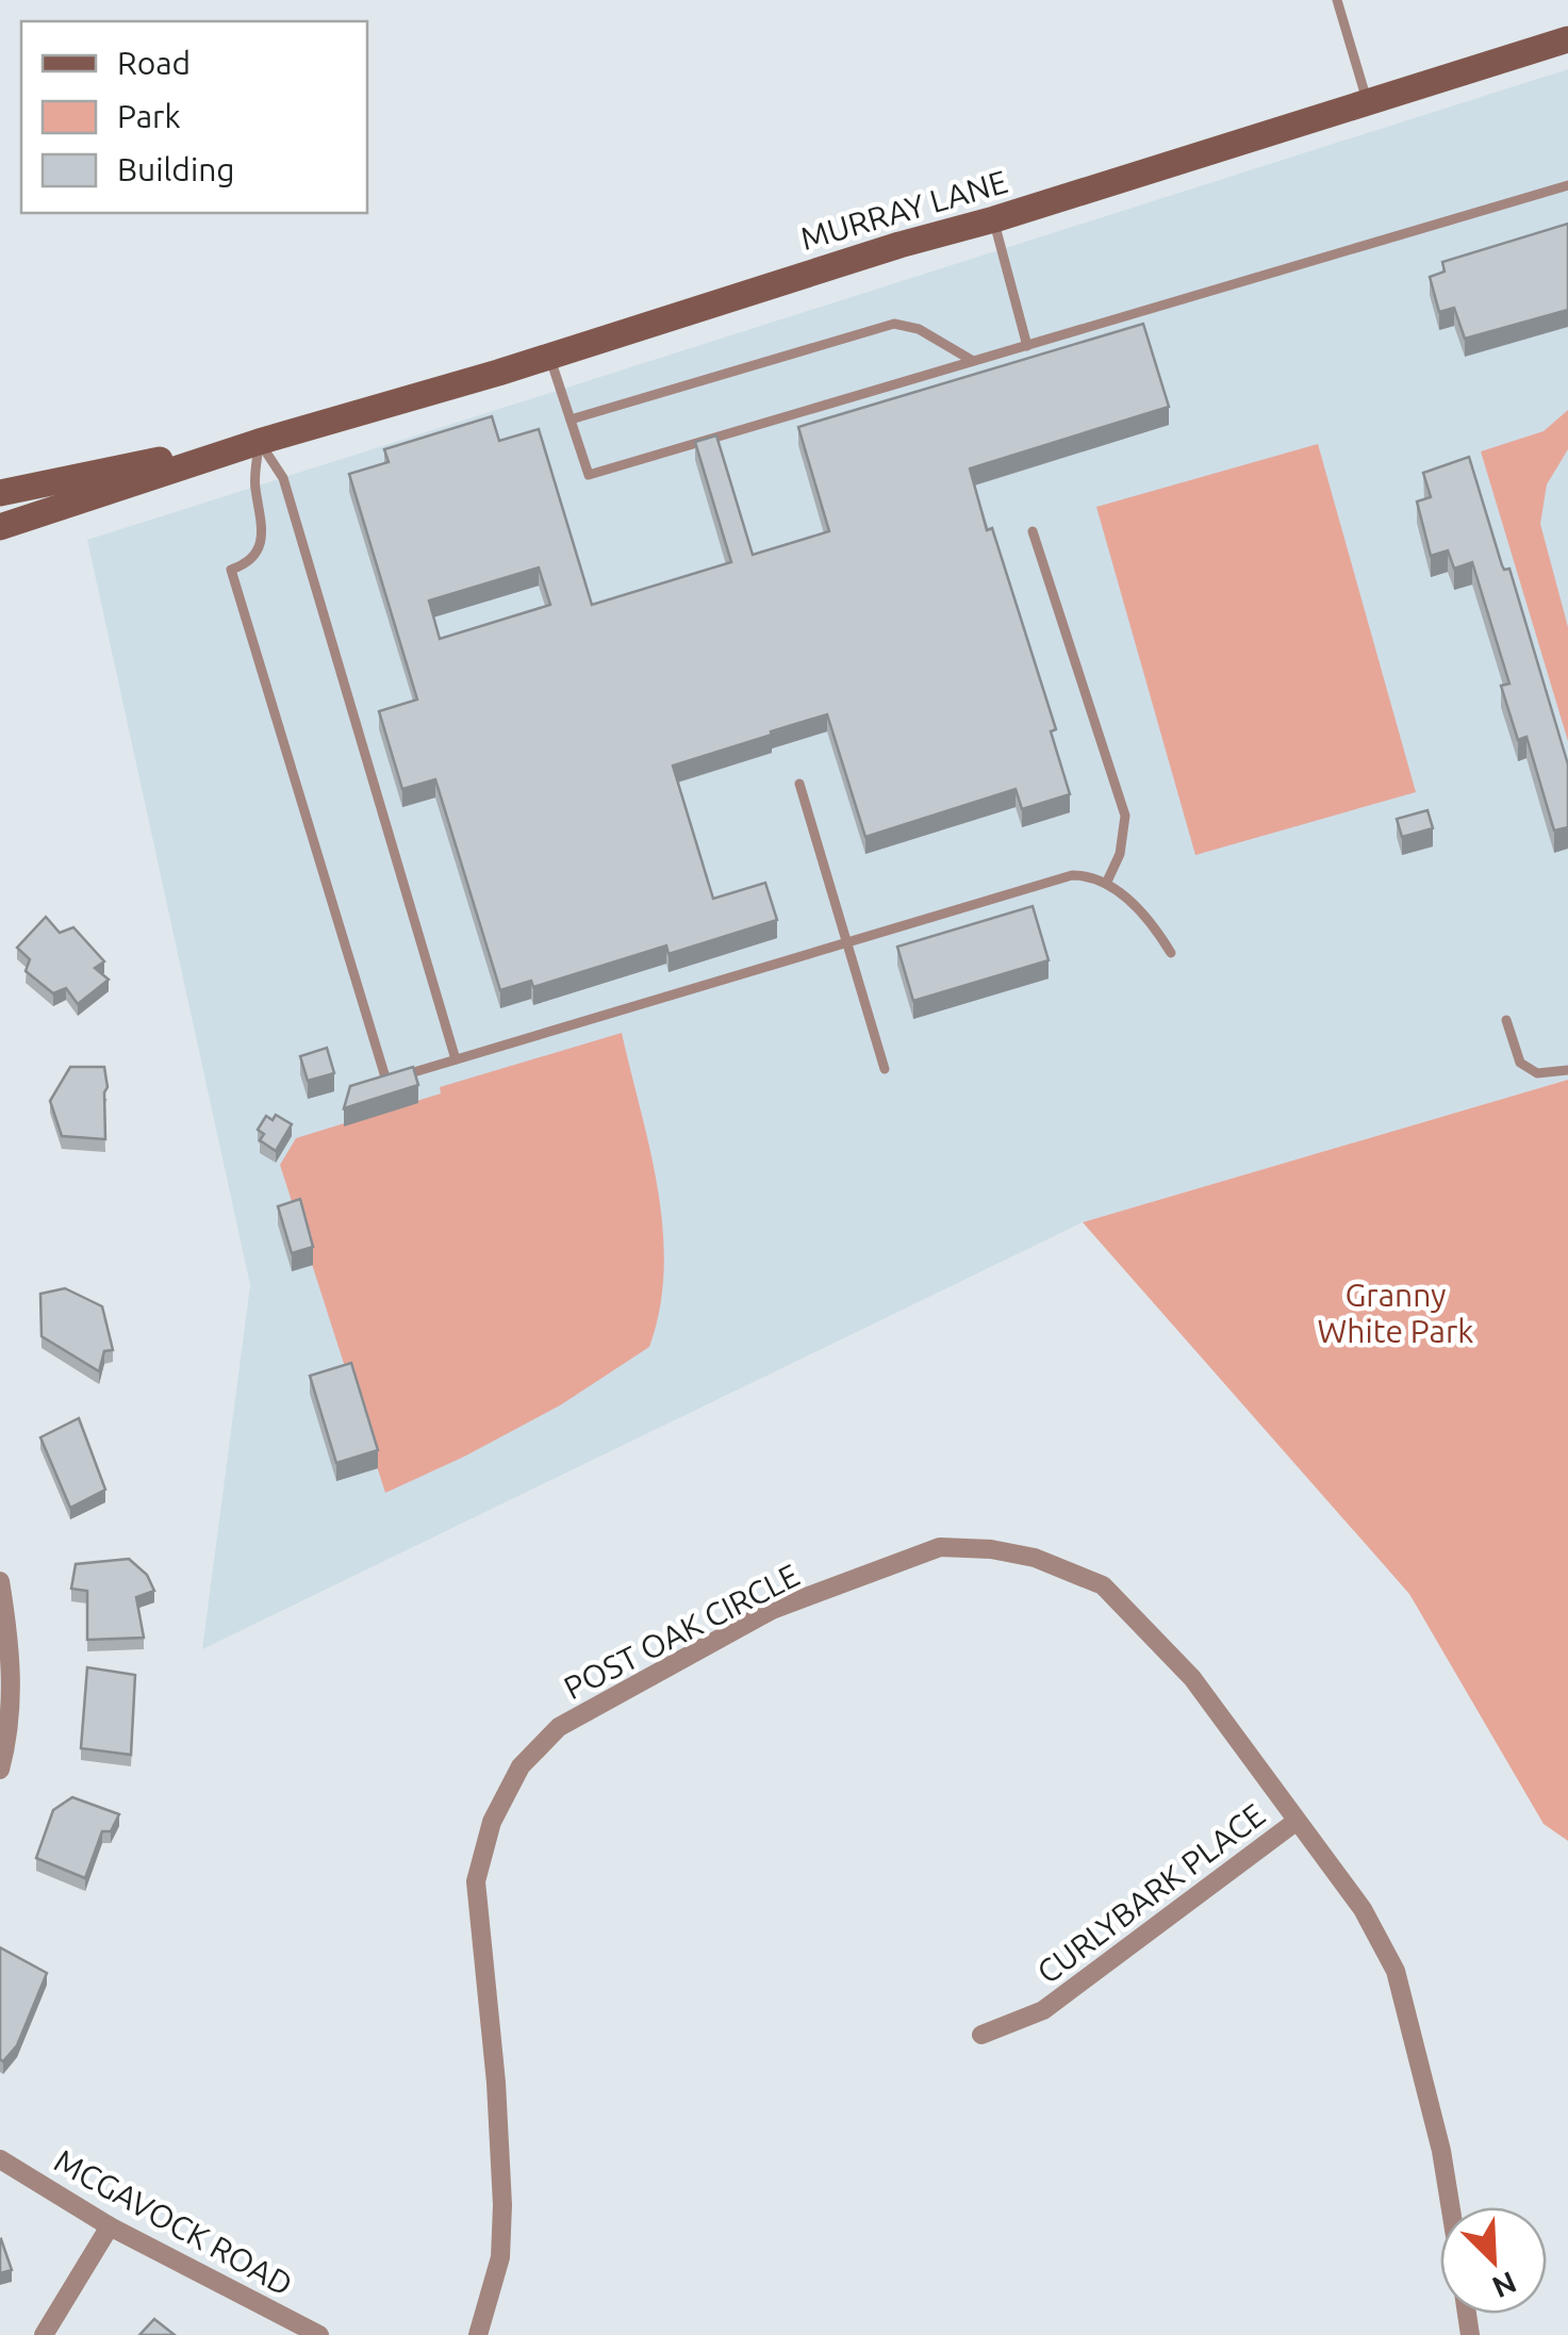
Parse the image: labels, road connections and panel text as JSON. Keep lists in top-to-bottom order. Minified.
{"streets":{"main road":["MURRAY LANE"],"street":["POST OAK CIRCLE","CURLYBARK PLACE","MCGAVOCK ROAD"]},"crossings":[["POST OAK CIRCLE","CURLYBARK PLACE"]],"parks":["Granny White Park"],"legend":["Road","Park","Building"],"north":"bottom right"}
